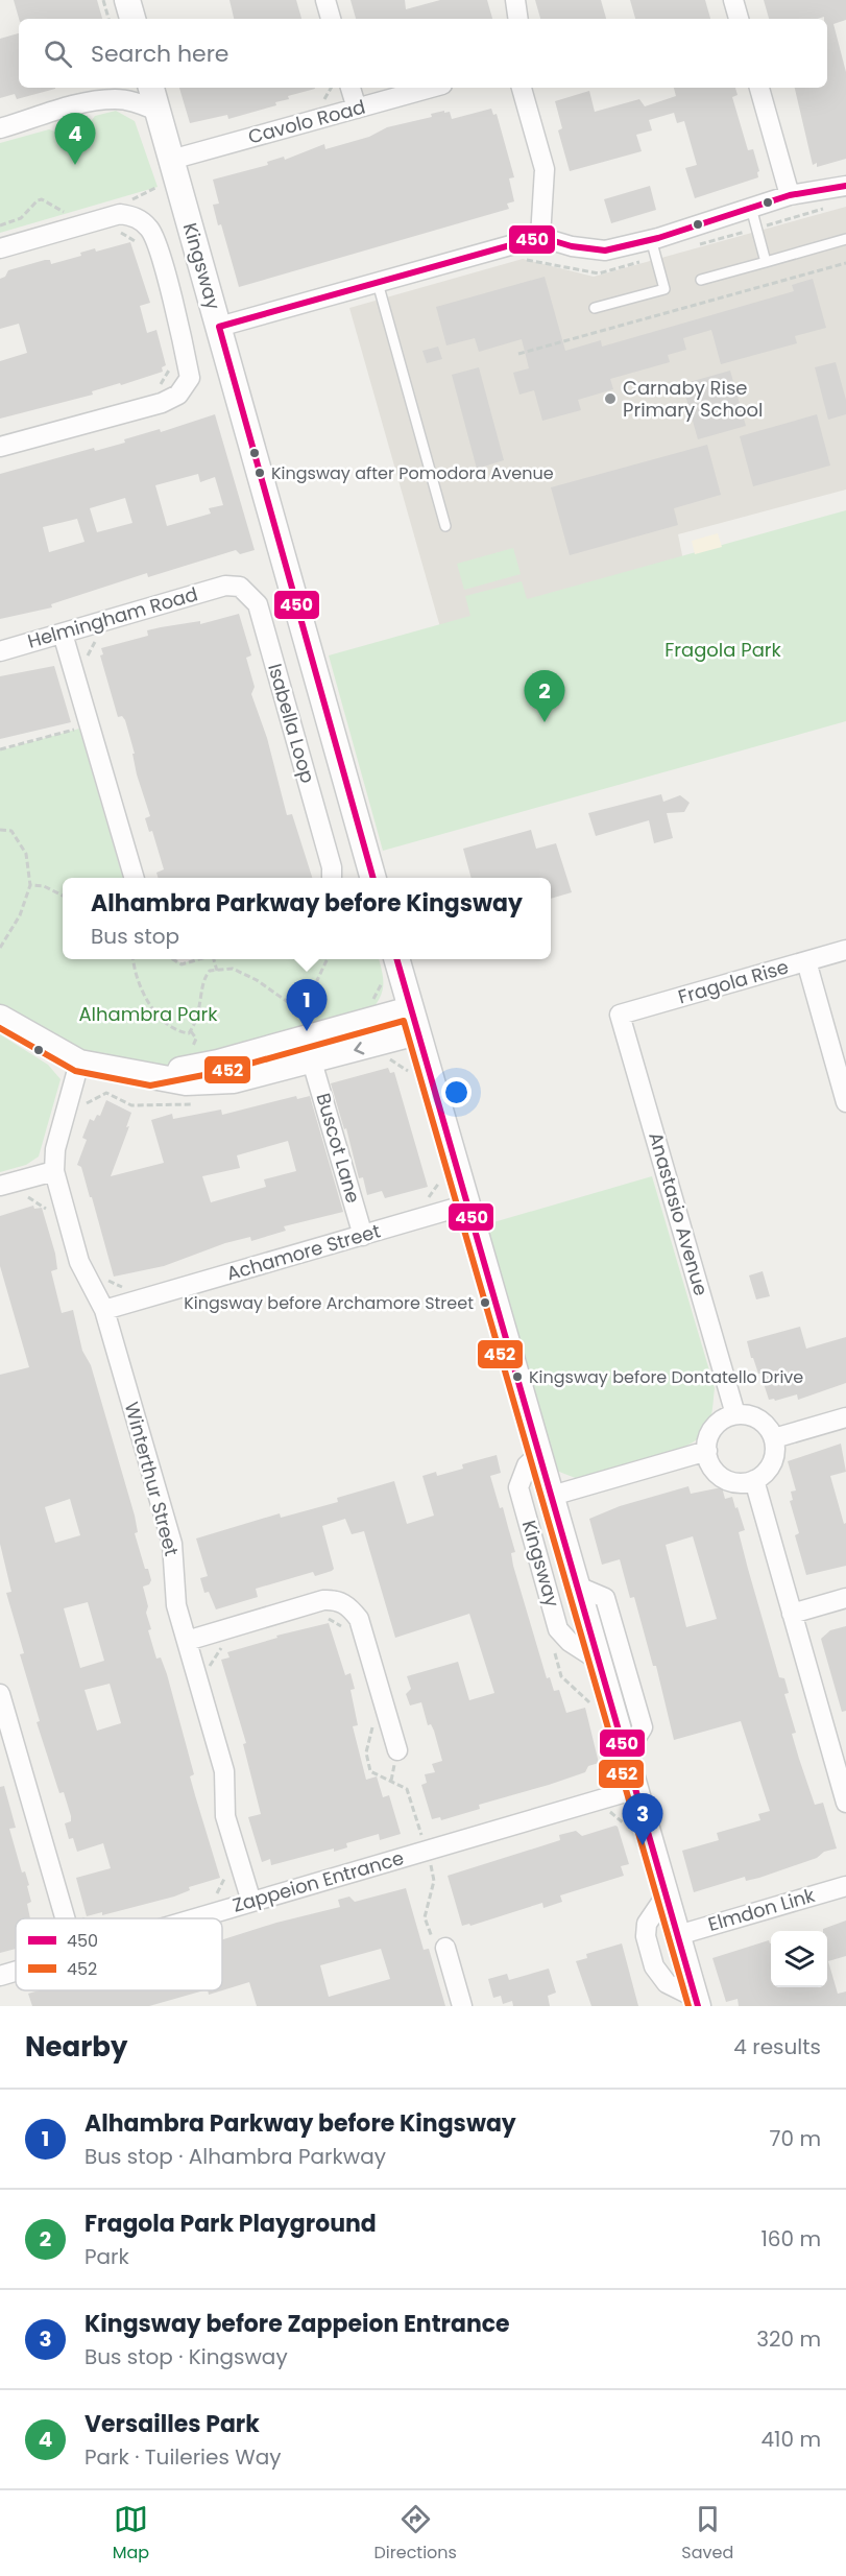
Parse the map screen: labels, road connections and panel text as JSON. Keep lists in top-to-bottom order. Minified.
{"streets":{"street":["Cavolo Road","Kingsway","Helmingham Road","Isabella Loop","Fragola Rise","Buscot Lane","Anastasio Avenue","Achamore Street","Winterthur Street","Zappeion Entrance","Elmdon Link"]},"crossings":[["Cavolo Road","Kingsway"],["Kingsway","Achamore Street"],["Kingsway","Zappeion Entrance"],["Kingsway","Elmdon Link"],["Helmingham Road","Isabella Loop"],["Fragola Rise","Anastasio Avenue"],["Buscot Lane","Achamore Street"],["Achamore Street","Winterthur Street"],["Winterthur Street","Zappeion Entrance"]],"parks":["Fragola Park","Alhambra Park"],"places":["Carnaby Rise Primary School","Kingsway after Pomodora Avenue","Kingsway before Archamore Street","Kingsway before Dontatello Drive"],"lines":["transit line 450","transit line 452"],"legend":["450","452"],"page":{"search":"Search here","pins":["4","2","1","3"],"popup":["Alhambra Parkway before Kingsway","Bus stop"],"heading":["Nearby","4 results"],"list":[{"mark":"1","name":"Alhambra Parkway before Kingsway","note":"Bus stop · Alhambra Parkway","value":"70 m"},{"mark":"2","name":"Fragola Park Playground","note":"Park","value":"160 m"},{"mark":"3","name":"Kingsway before Zappeion Entrance","note":"Bus stop · Kingsway","value":"320 m"},{"mark":"4","name":"Versailles Park","note":"Park · Tuileries Way","value":"410 m"}],"nav":["Map","Directions","Saved"]}}
